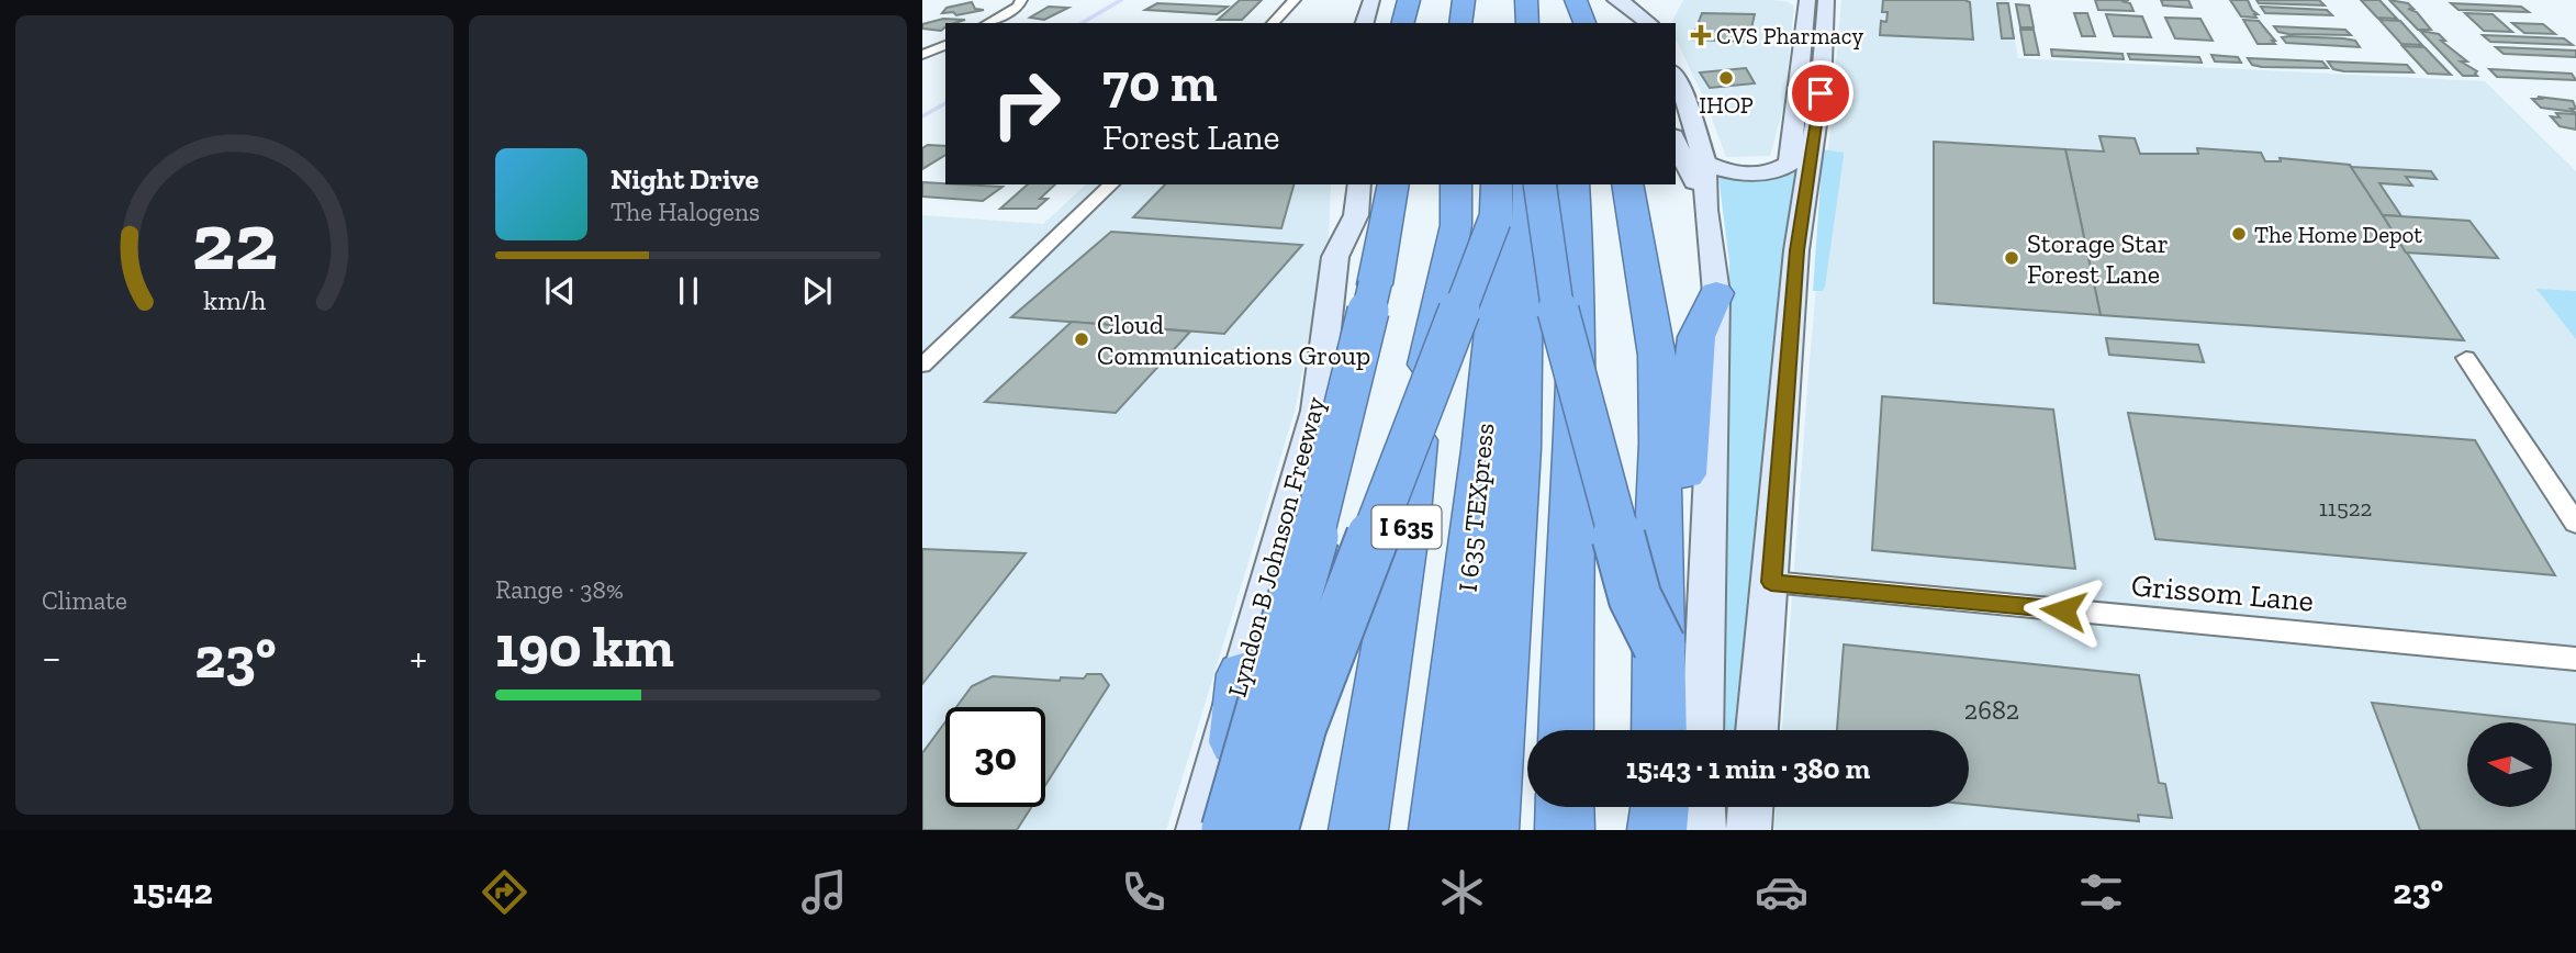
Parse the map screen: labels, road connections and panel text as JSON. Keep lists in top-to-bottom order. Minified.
{"streets":{"highway":["I 635 TEXpress","I 635"],"main road":["Lyndon B Johnson Freeway"],"street":["Grissom Lane"]},"crossings":[["I 635 TEXpress","I 635"]],"places":{"health":["CVS Pharmacy"],"other":["IHOP","The Home Depot","Storage Star Forest Lane","Cloud Communications Group"]},"house_numbers":["11522","2682"],"north":"left","page":{"turn":["70 m","Forest Lane"],"song":["Night Drive","The Halogens"],"tile":["Climate",["Range · 38%","190 km"]],"heat":["−","23°","+"],"limit":"30","trip":"15:43 · 1 min · 380 m","tabs":["15:42","23°"],"gauge":["22","km/h"]}}
